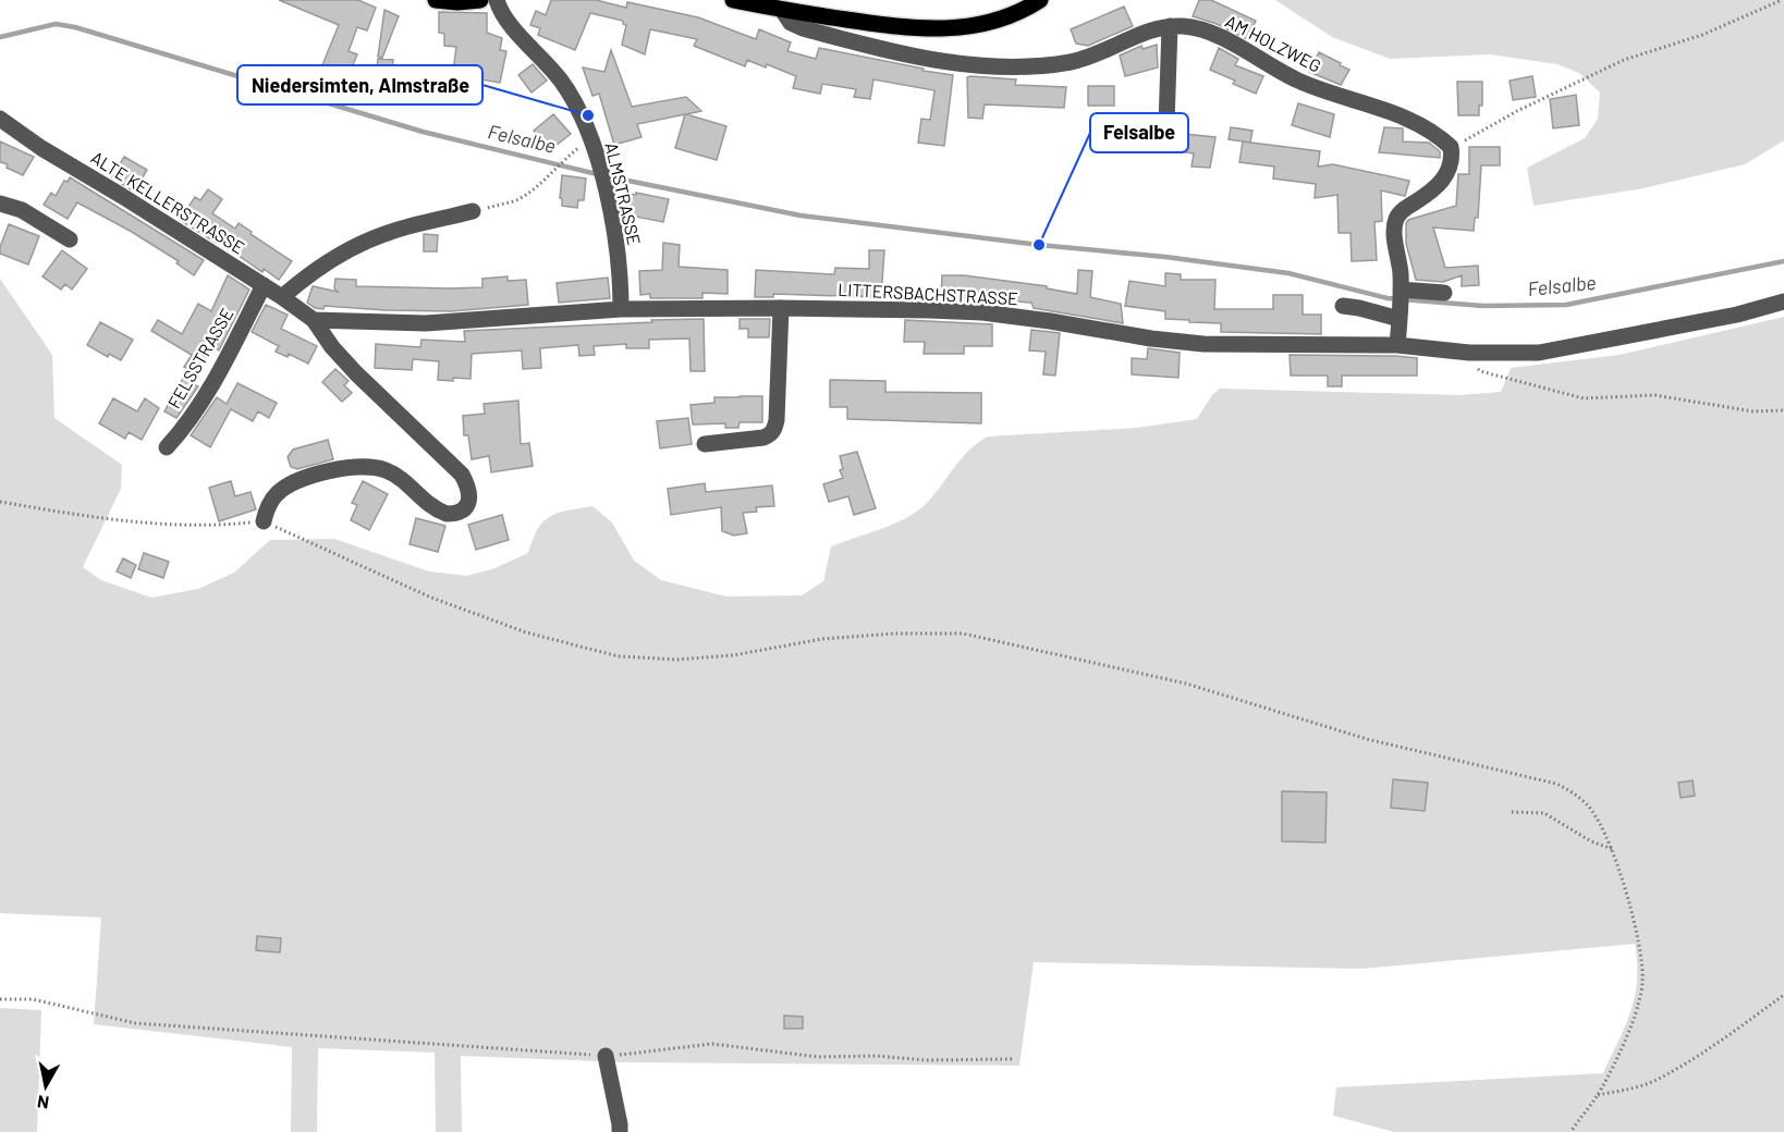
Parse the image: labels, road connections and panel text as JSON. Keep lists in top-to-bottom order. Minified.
{"streets":{"street":["AM HOLZWEG","ALMSTRASSE","ALTE KELLERSTRASSE","LITTERSBACHSTRASSE","FELSSTRASSE"]},"crossings":[["ALMSTRASSE","LITTERSBACHSTRASSE"],["ALTE KELLERSTRASSE","LITTERSBACHSTRASSE"],["ALTE KELLERSTRASSE","FELSSTRASSE"]],"water":["Felsalbe"],"places":["Niedersimten, Almstraße","Felsalbe"],"north":"bottom"}
